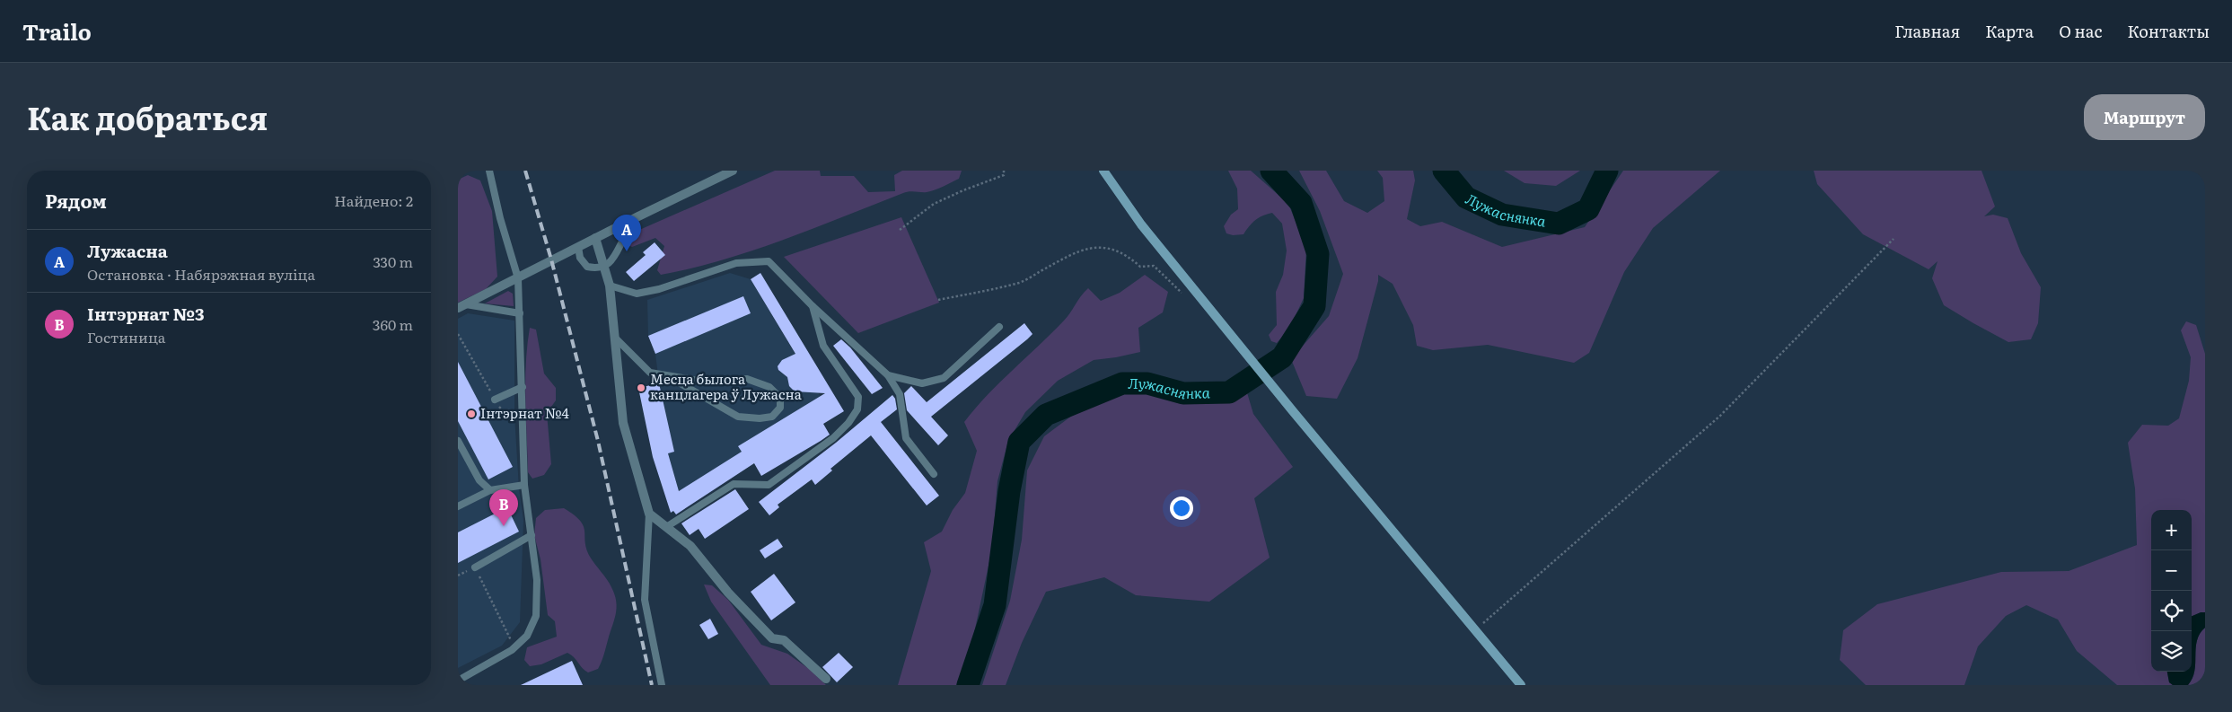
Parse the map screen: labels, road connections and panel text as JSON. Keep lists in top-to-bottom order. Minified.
{"water":["Лужаснянка"],"places":["Месца былога канцлагера ў Лужасна","Інтэрнат №4"],"page":{"header":"Trailo","nav":["Главная","Карта","О нас","Контакты"],"title":"Как добраться","buttons":"Маршрут","heading":["Рядом","Найдено: 2"],"pins":["A","B"],"list":[{"mark":"A","name":"Лужасна","note":"Остановка · Набярэжная вуліца","value":"330 m"},{"mark":"B","name":"Інтэрнат №3","note":"Гостиница","value":"360 m"}],"map_buttons":["+","−"]}}
